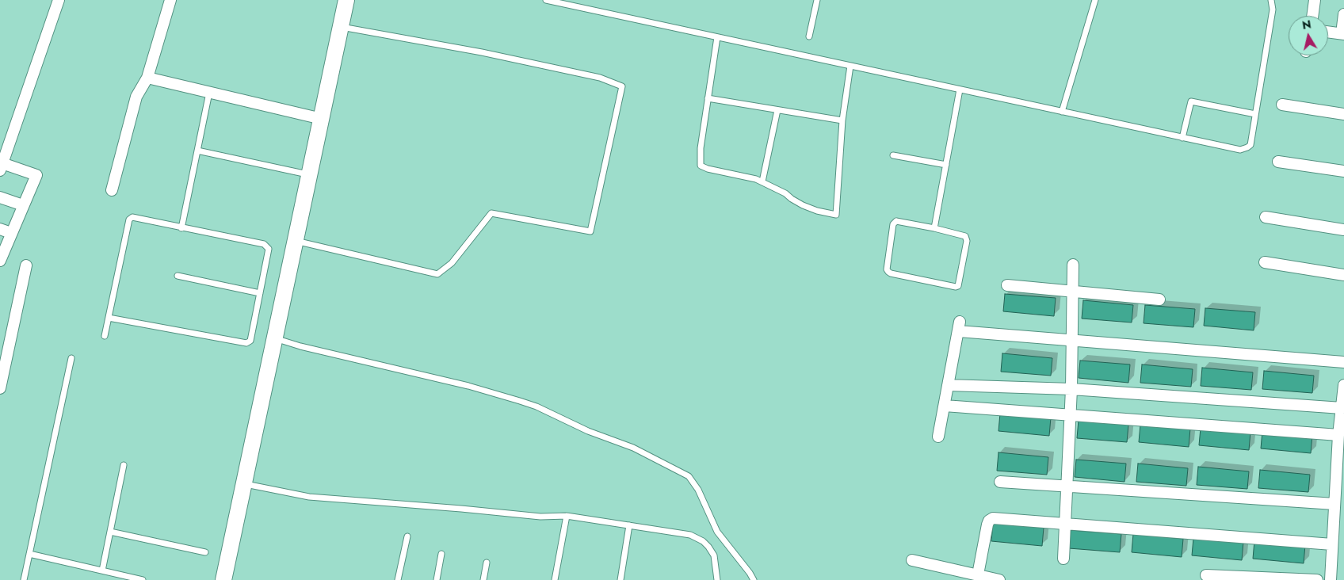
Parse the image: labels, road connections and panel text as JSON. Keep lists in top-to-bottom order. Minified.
{"north":"top"}
